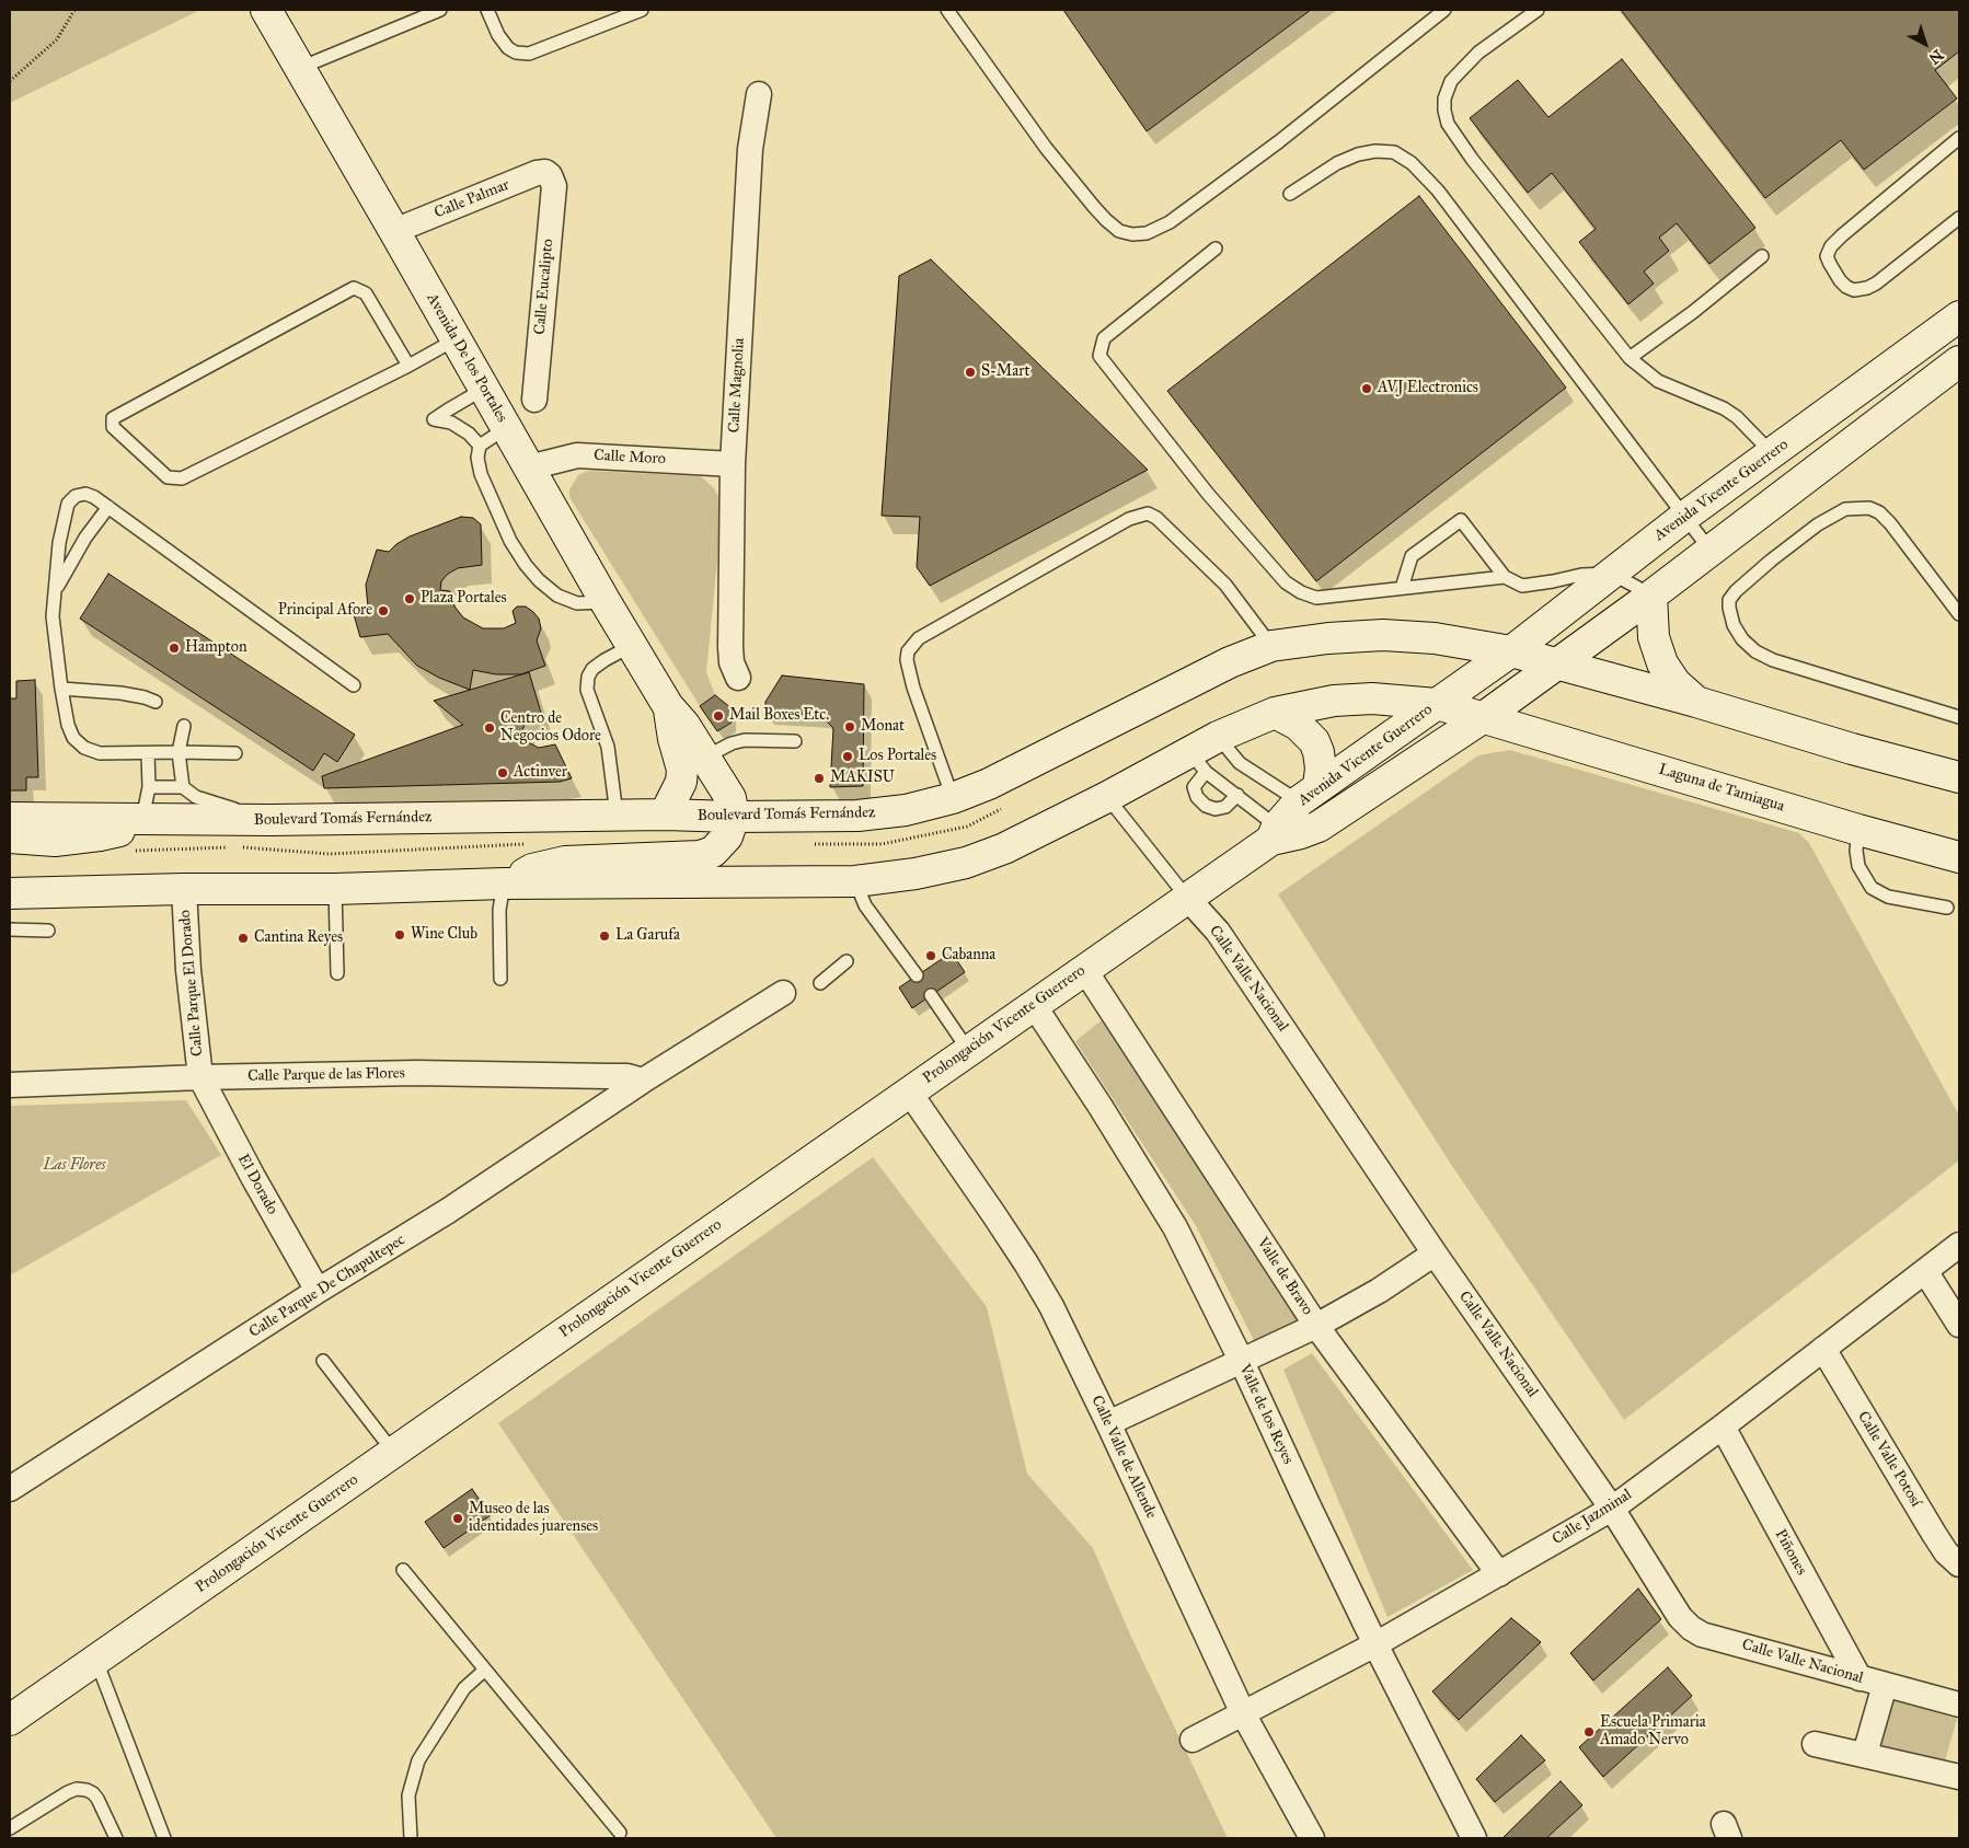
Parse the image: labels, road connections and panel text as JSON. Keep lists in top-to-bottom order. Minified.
{"streets":{"main road":["Avenida De los Portales","Avenida Vicente Guerrero","Laguna de Tamiagua","Boulevard Tomás Fernández","Prolongación Vicente Guerrero"],"street":["Calle Palmar","Calle Eucalipto","Calle Magnolia","Calle Moro","Calle Valle Nacional","Calle Parque El Dorado","Calle Parque de las Flores","El Dorado","Valle de Bravo","Calle Parque De Chapultepec","Valle de los Reyes","Calle Valle de Allende","Calle Valle Potosí","Calle Jazminal","Piñones"]},"crossings":[["Calle Palmar","Calle Eucalipto"],["Calle Palmar","Avenida De los Portales"],["Avenida De los Portales","Calle Moro"],["Avenida De los Portales","Boulevard Tomás Fernández"],["Calle Magnolia","Calle Moro"],["Avenida Vicente Guerrero","Laguna de Tamiagua"],["Avenida Vicente Guerrero","Boulevard Tomás Fernández"],["Avenida Vicente Guerrero","Prolongación Vicente Guerrero"],["Calle Valle Nacional","Prolongación Vicente Guerrero"],["Calle Valle Nacional","Calle Jazminal"],["Calle Valle Nacional","Piñones"],["Calle Parque El Dorado","Calle Parque de las Flores"],["Calle Parque El Dorado","El Dorado"],["Prolongación Vicente Guerrero","Valle de Bravo"],["Prolongación Vicente Guerrero","Valle de los Reyes"],["Prolongación Vicente Guerrero","Calle Valle de Allende"],["Calle Parque de las Flores","El Dorado"],["Calle Parque de las Flores","Calle Parque De Chapultepec"],["El Dorado","Calle Parque De Chapultepec"],["Valle de Bravo","Calle Jazminal"],["Valle de los Reyes","Calle Jazminal"],["Calle Valle de Allende","Calle Jazminal"],["Calle Valle Potosí","Calle Jazminal"],["Calle Jazminal","Piñones"]],"parks":["Las Flores"],"places":["S-Mart","AVJ Electronics","Plaza Portales","Principal Afore","Hampton","Mail Boxes Etc.","Monat","Centro de Negocios Odore","Los Portales","Actinver","MAKISU","Wine Club","La Garufa","Cantina Reyes","Cabanna","Museo de las identidades juarenses","Escuela Primaria Amado Nervo"],"north":"bottom right"}
